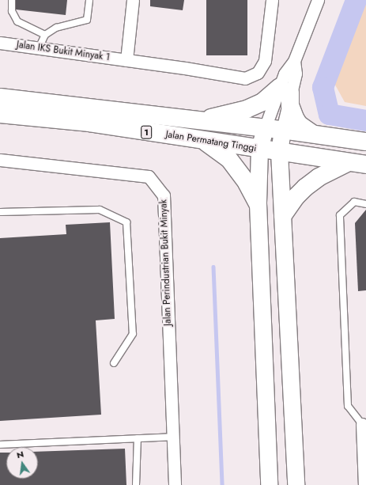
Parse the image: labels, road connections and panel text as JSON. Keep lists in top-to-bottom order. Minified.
{"streets":{"highway":["1","Jalan Permatang Tinggi"],"street":["Jalan IKS Bukit Minyak 1","Jalan Perindustrian Bukit Minyak"]},"north":"top"}
